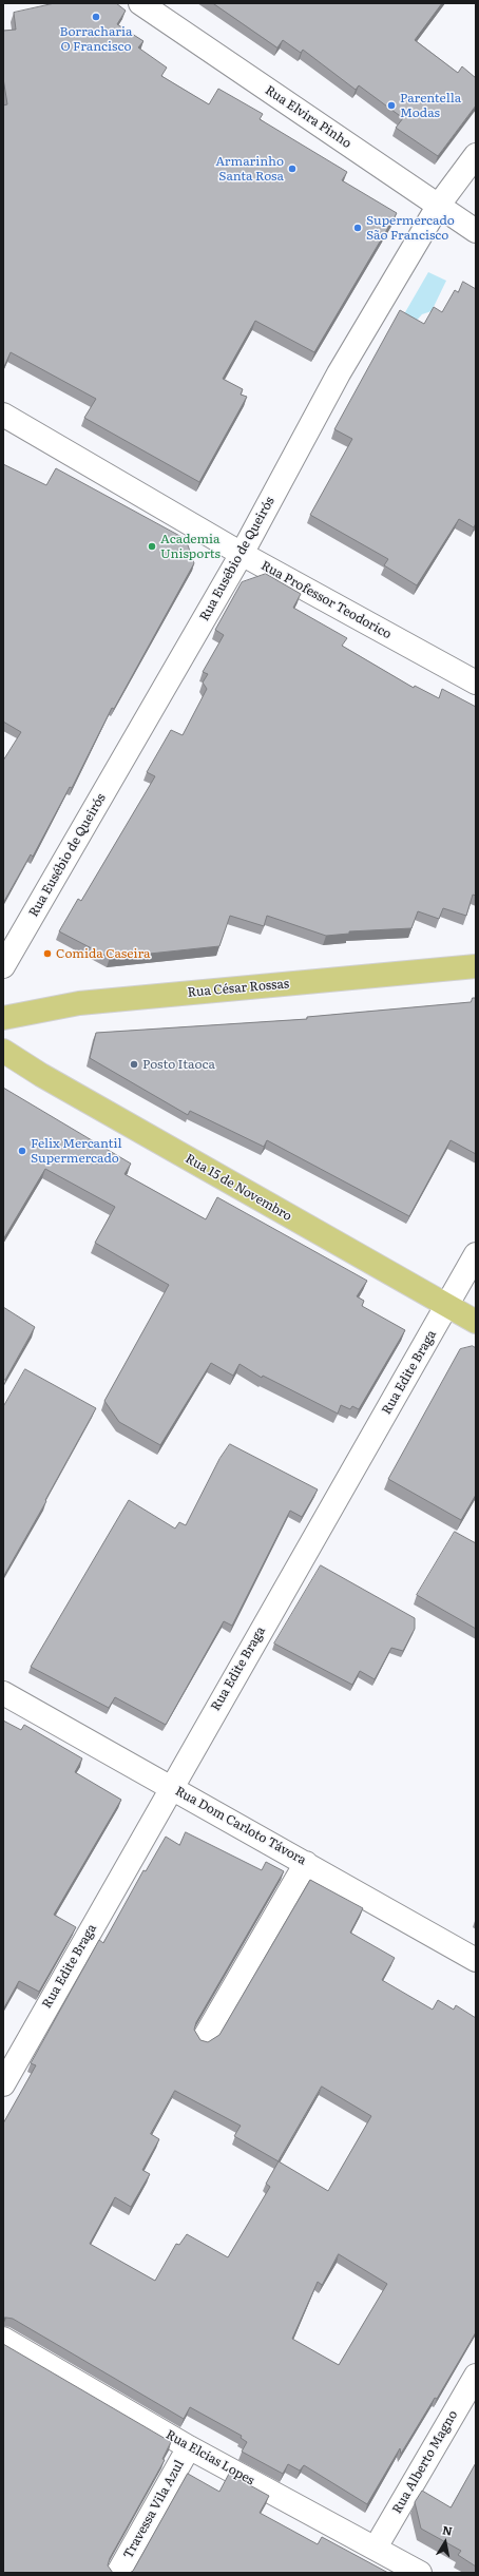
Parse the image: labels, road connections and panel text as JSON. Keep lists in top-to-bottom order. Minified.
{"streets":{"main road":["Rua César Rossas","Rua 15 de Novembro"],"street":["Rua Elvira Pinho","Rua Eusébio de Queirós","Rua Professor Teodorico","Rua Edite Braga","Rua Dom Carloto Távora","Rua Elcias Lopes","Rua Alberto Magno","Travessa Vila Azul"]},"crossings":[["Rua Elvira Pinho","Rua Eusébio de Queirós"],["Rua Eusébio de Queirós","Rua Professor Teodorico"],["Rua 15 de Novembro","Rua Edite Braga"],["Rua Edite Braga","Rua Dom Carloto Távora"],["Rua Elcias Lopes","Rua Alberto Magno"],["Rua Elcias Lopes","Travessa Vila Azul"]],"places":["Borracharia O Francisco","Parentella Modas","Armarinho Santa Rosa","Supermercado São Francisco","Academia Unisports","Comida Caseira","Posto Itaoca","Felix Mercantil Supermercado"],"north":"top"}
